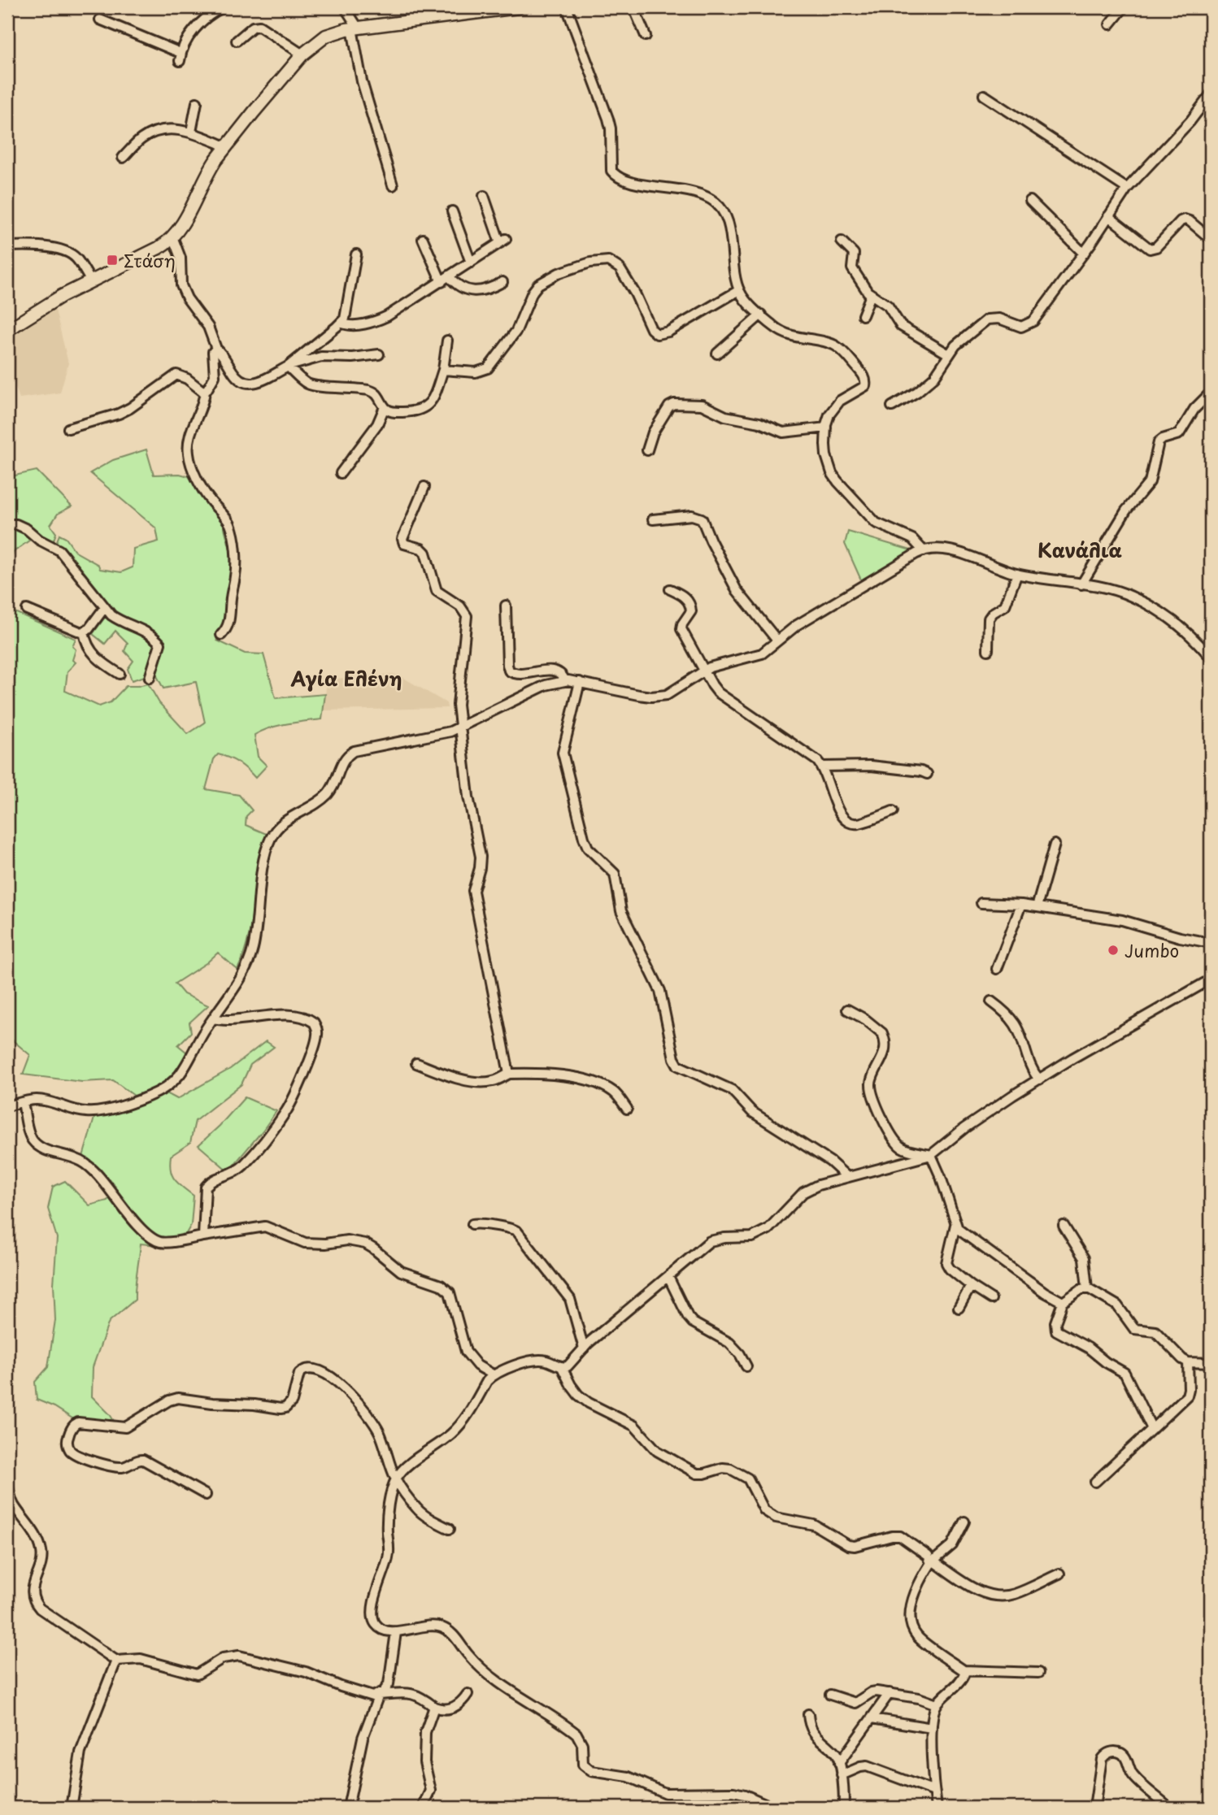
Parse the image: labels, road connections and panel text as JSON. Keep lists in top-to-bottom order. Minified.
{"districts":["Κανάλια","Αγία Ελένη"],"places":{"transit":["Στάση"],"other":["Jumbo"]}}
